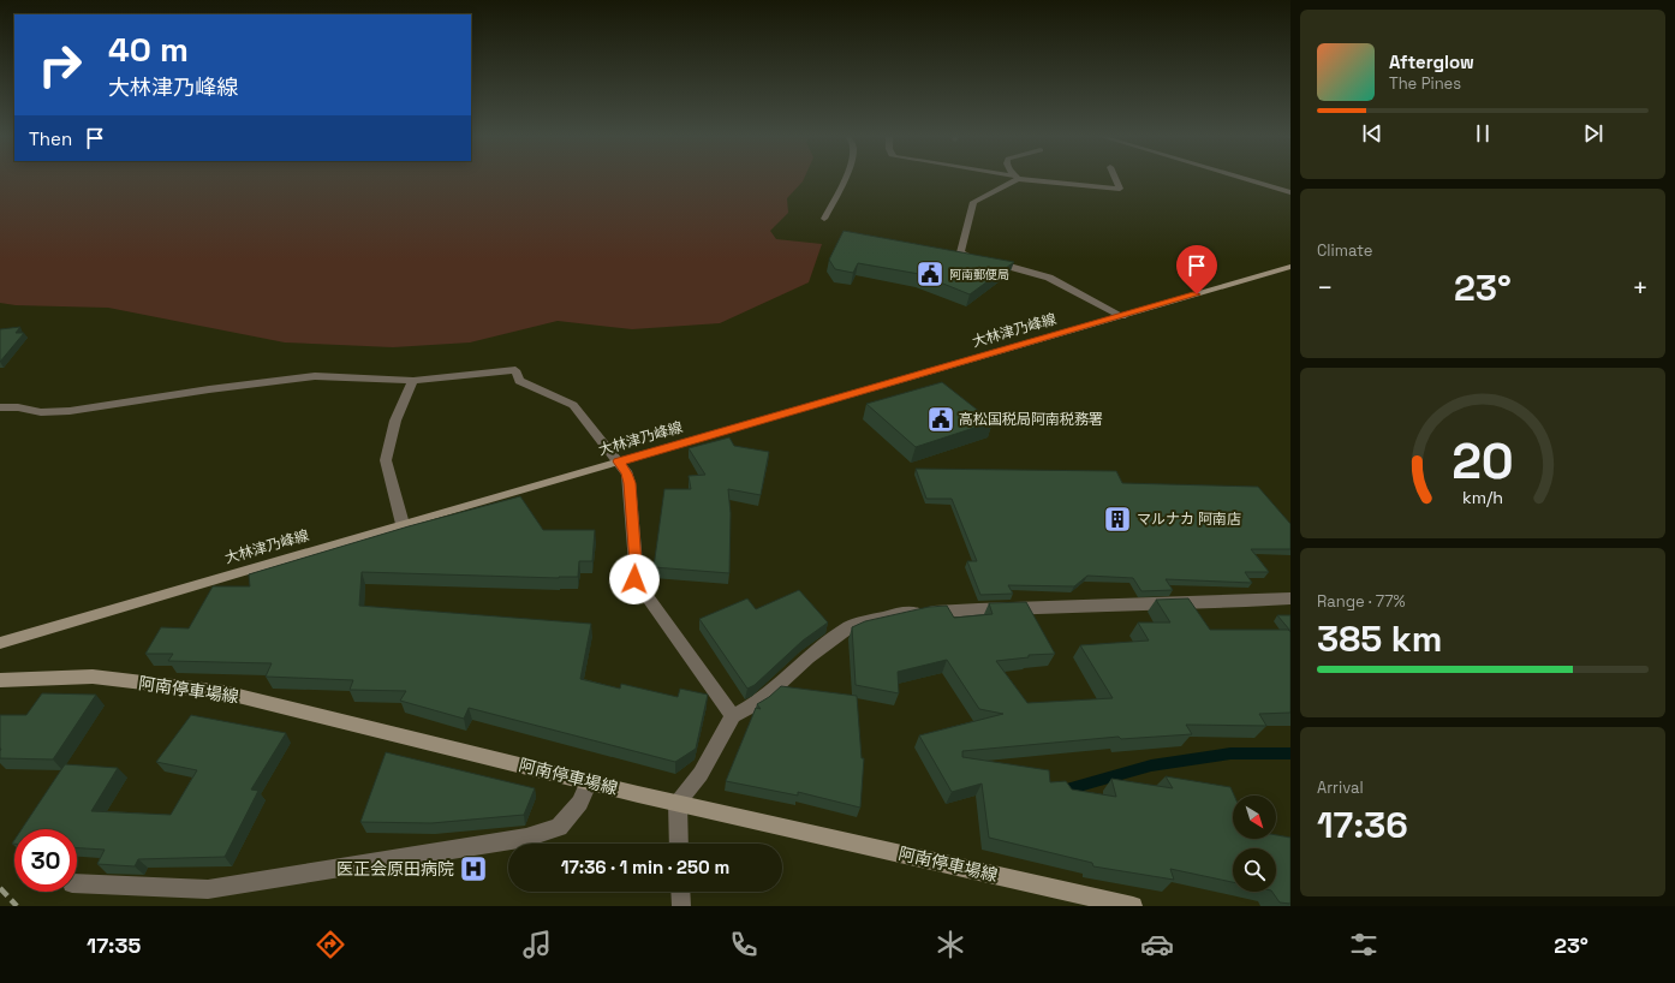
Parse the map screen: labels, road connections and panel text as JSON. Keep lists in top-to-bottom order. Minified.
{"streets":{"main road":["大林津乃峰線","阿南停車場線"]},"places":{"public building":["阿南郵便局","高松国税局阿南税務署"],"building":["マルナカ 阿南店"],"hospital":["医正会原田病院"]},"north":"bottom right","page":{"turn":["40 m","大林津乃峰線"],"song":["Afterglow","The Pines"],"then":"Then","tile":["Climate",["Range · 77%","385 km"],["Arrival","17:36"]],"heat":["−","23°","+"],"limit":"30","trip":"17:36 · 1 min · 250 m","tabs":["17:35","23°"],"gauge":["20","km/h"]}}
